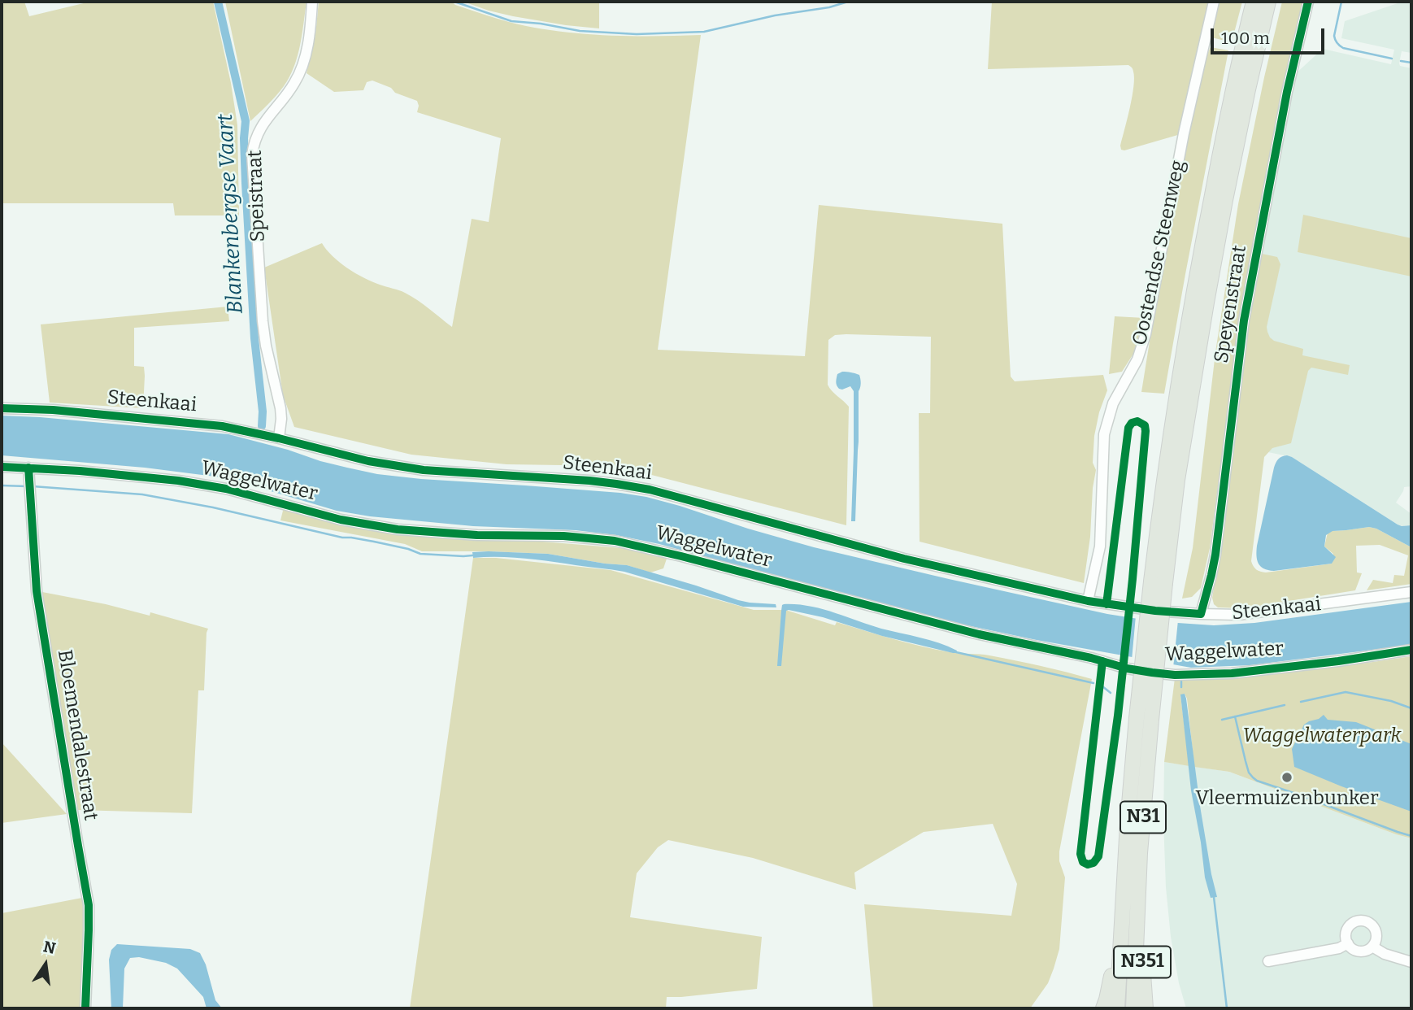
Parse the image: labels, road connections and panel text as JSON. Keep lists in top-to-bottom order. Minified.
{"streets":{"highway":["N31","N351"],"street":["Speistraat","Oostendse Steenweg","Speyenstraat","Steenkaai","Waggelwater","Bloemendalestraat"]},"crossings":[["Speistraat","Steenkaai"],["Oostendse Steenweg","Steenkaai"],["Speyenstraat","Steenkaai"],["Waggelwater","Bloemendalestraat"],["N31","N351"]],"water":["Blankenbergse Vaart"],"parks":["Waggelwaterpark"],"places":["Vleermuizenbunker"],"scale_bar":"100 m","north":"top"}
